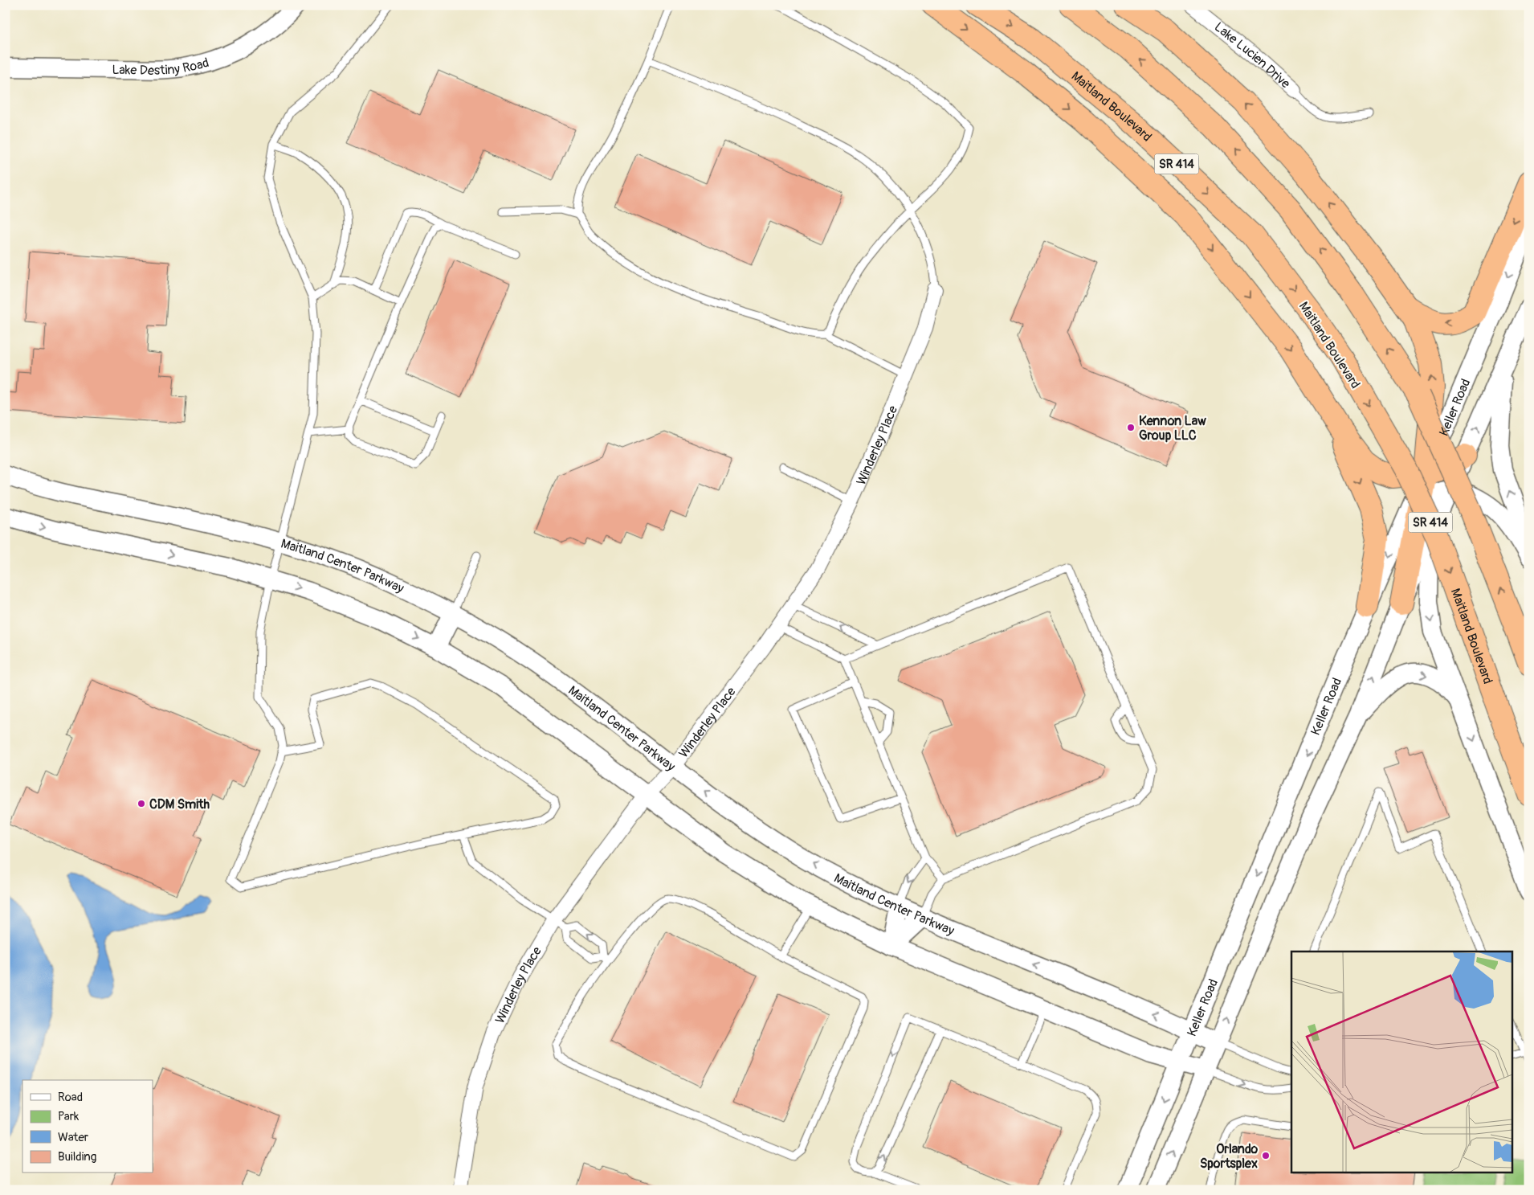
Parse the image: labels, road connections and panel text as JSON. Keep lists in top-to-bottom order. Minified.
{"streets":{"highway":["Maitland Boulevard","SR 414"],"street":["Lake Lucien Drive","Lake Destiny Road","Keller Road","Winderley Place","Maitland Center Parkway"]},"crossings":[["Keller Road","Maitland Center Parkway"],["Winderley Place","Maitland Center Parkway"]],"places":["Kennon Law Group LLC","CDM Smith","Orlando Sportsplex"],"legend":["Road","Park","Water","Building"]}
